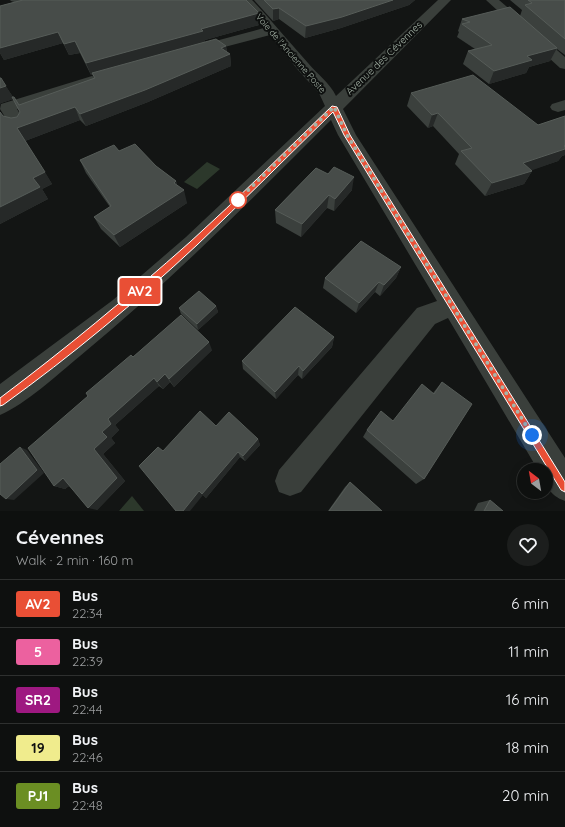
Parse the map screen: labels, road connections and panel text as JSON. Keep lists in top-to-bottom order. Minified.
{"streets":{"street":["Voie de l'Ancienne Poste","Avenue des Cévennes"]},"crossings":[["Voie de l'Ancienne Poste","Avenue des Cévennes"]],"lines":["bus line AV2"],"north":"top left","page":{"on_map":"AV2","heading":["Cévennes","Walk · 2 min · 160 m"],"list":[{"mark":"AV2","name":"Bus","note":"22:34","value":"6 min"},{"mark":"5","name":"Bus","note":"22:39","value":"11 min"},{"mark":"SR2","name":"Bus","note":"22:44","value":"16 min"},{"mark":"19","name":"Bus","note":"22:46","value":"18 min"},{"mark":"PJ1","name":"Bus","note":"22:48","value":"20 min"}]}}
